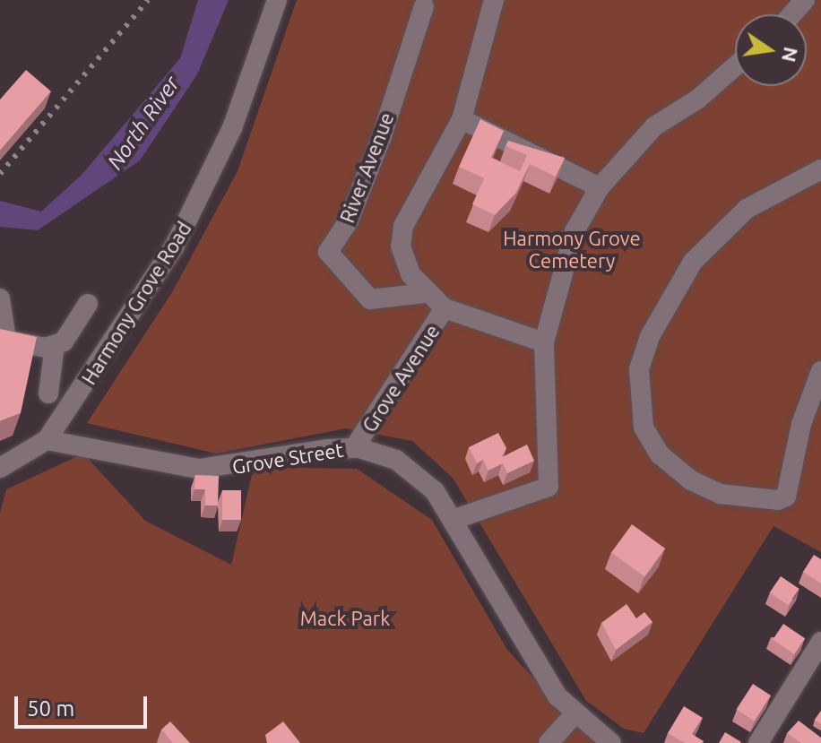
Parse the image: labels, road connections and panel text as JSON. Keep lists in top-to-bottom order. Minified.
{"streets":{"street":["River Avenue","Harmony Grove Road","Grove Avenue","Grove Street"]},"crossings":[["River Avenue","Grove Avenue"],["Harmony Grove Road","Grove Street"],["Grove Avenue","Grove Street"]],"water":["North River"],"parks":["Harmony Grove Cemetery","Mack Park"],"scale_bar":"50 m","north":"right"}
